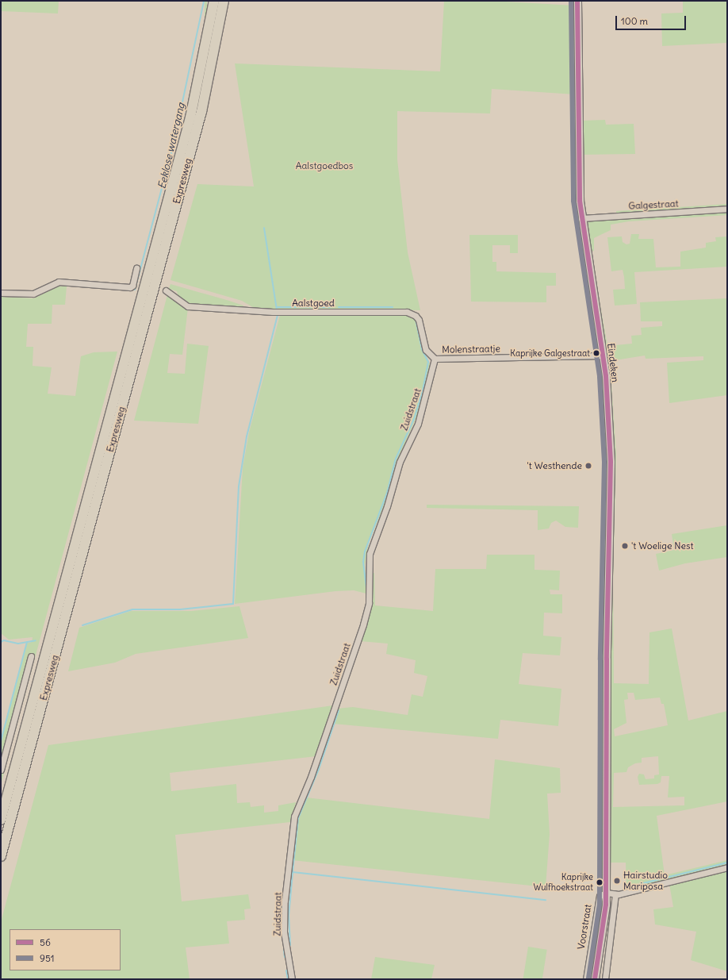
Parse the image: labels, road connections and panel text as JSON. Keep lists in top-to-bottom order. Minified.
{"streets":{"highway":["Expresweg"],"street":["Galgestraat","Aalstgoed","Molenstraatje","Eindeken","Zuidstraat","Voorstraat"]},"crossings":[["Galgestraat","Eindeken"],["Aalstgoed","Molenstraatje"],["Aalstgoed","Zuidstraat"],["Molenstraatje","Eindeken"],["Molenstraatje","Zuidstraat"],["Eindeken","Voorstraat"]],"water":["Eeklose watergang"],"parks":["Aalstgoedbos"],"places":["Kaprijke Galgestraat","'t Westhende","'t Woelige Nest","Hairstudio Mariposa","Kaprijke Wulfhoekstraat"],"lines":["transit line 56","transit line 951"],"legend":["56","951"],"scale_bar":"100 m"}
